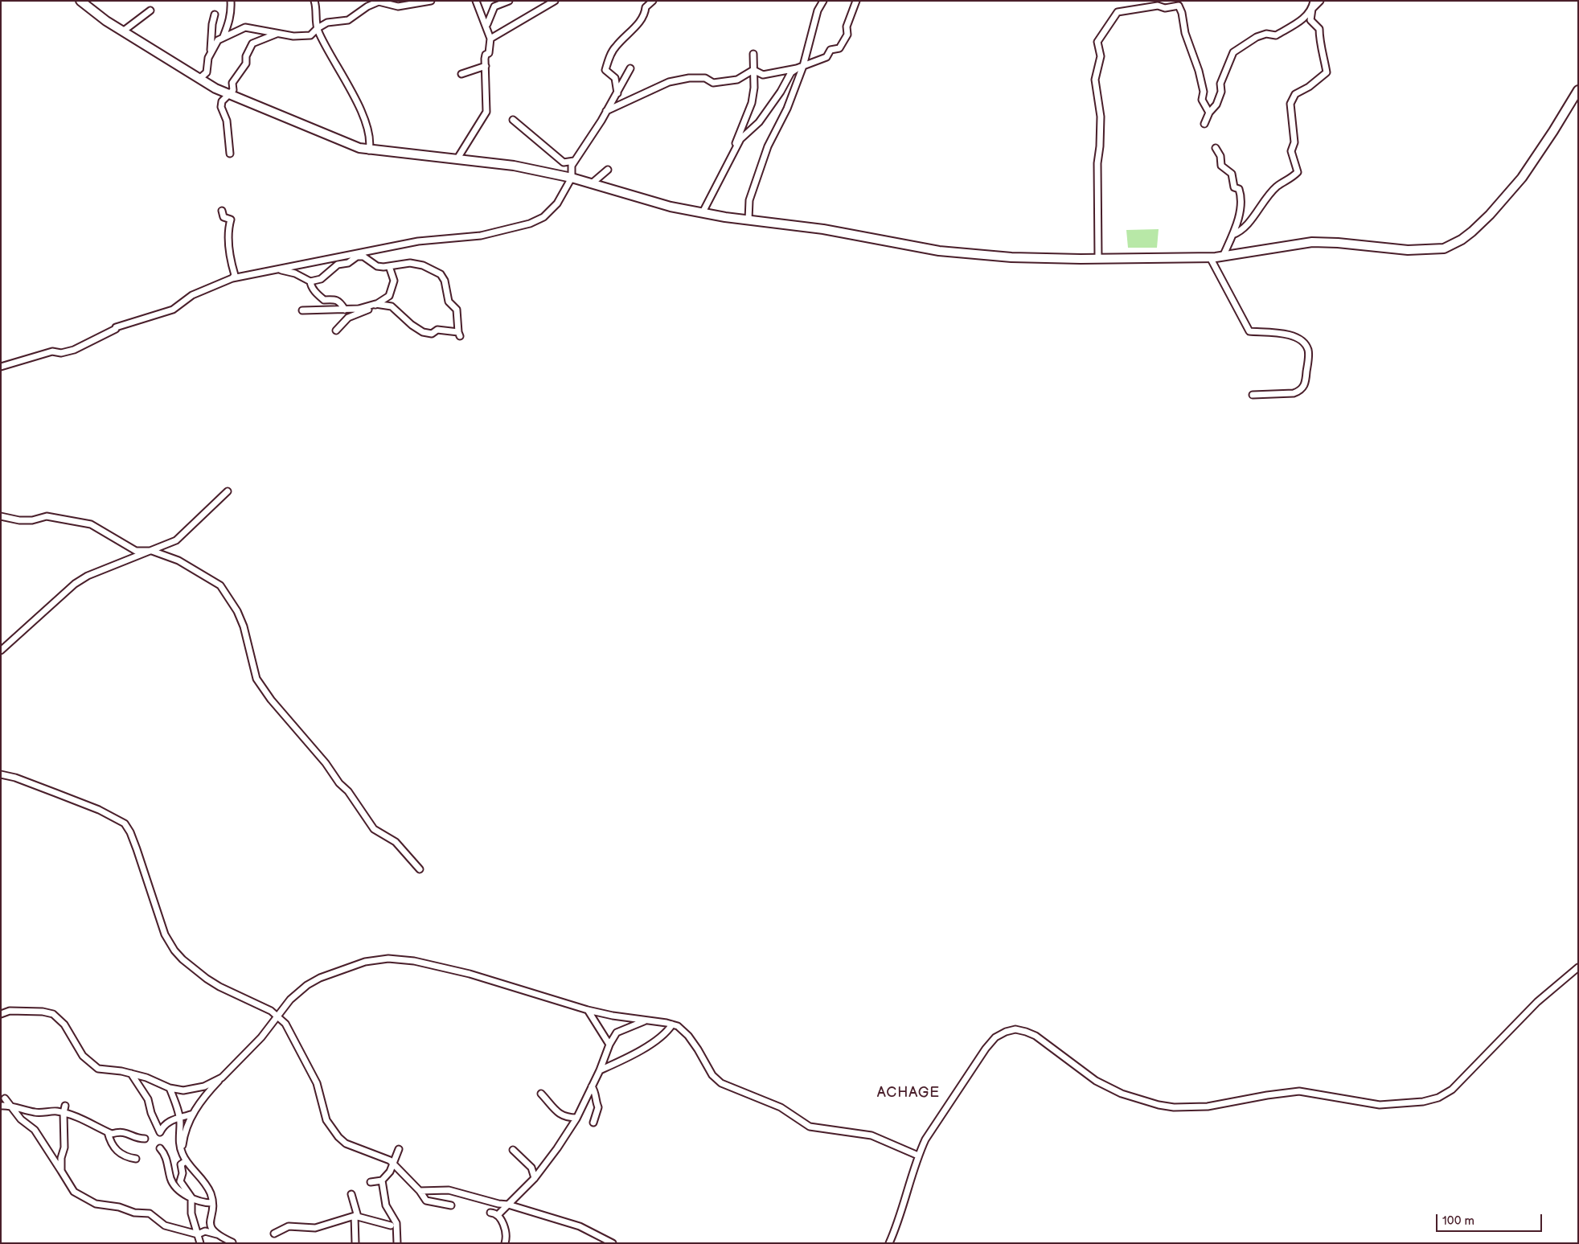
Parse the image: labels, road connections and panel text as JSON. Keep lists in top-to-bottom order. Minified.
{"districts":["ACHAGE"],"scale_bar":"100 m"}
